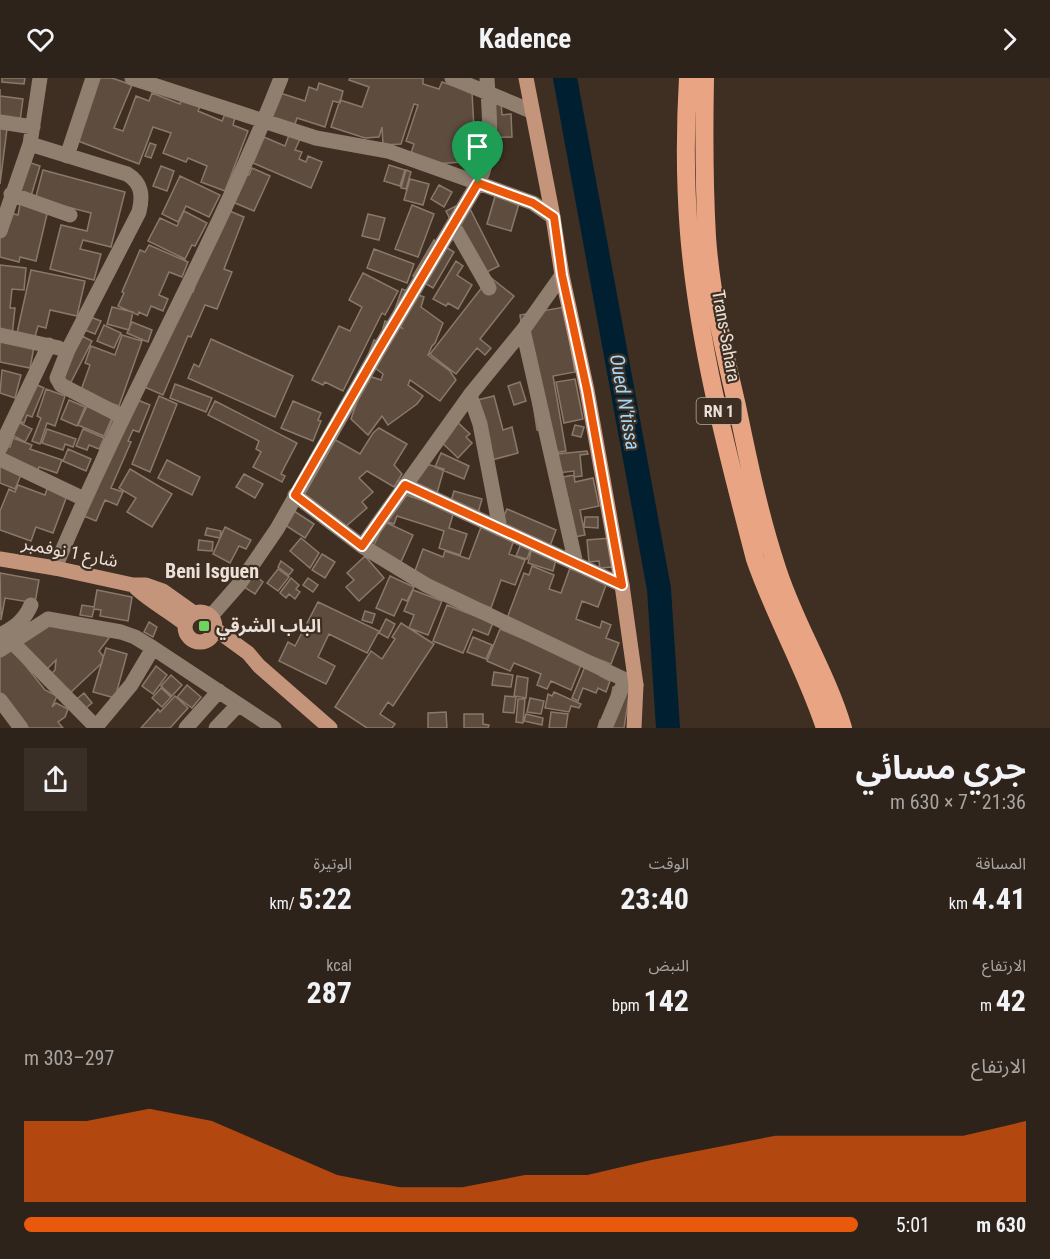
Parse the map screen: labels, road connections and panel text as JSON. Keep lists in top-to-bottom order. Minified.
{"streets":{"highway":["Trans-Sahara","RN 1"],"main road":["شارع 1 نوفمبر"]},"districts":["Beni Isguen"],"water":["Oued N'tissa"],"places":{"transit":["الباب الشرقي"]},"page":{"header":"Kadence","heading":["جري مسائي","21:36 · 7 × 630 m"],"stats":[["المسافة","4.41 km"],["الوقت","23:40"],["الوتيرة","5:22 /km"],["الارتفاع","42 m"],["النبض","142 bpm"],["kcal","287"]],"chart":["الارتفاع","297–303 m"],"list":[{"name":"630 m","note":"5:01"}]}}
